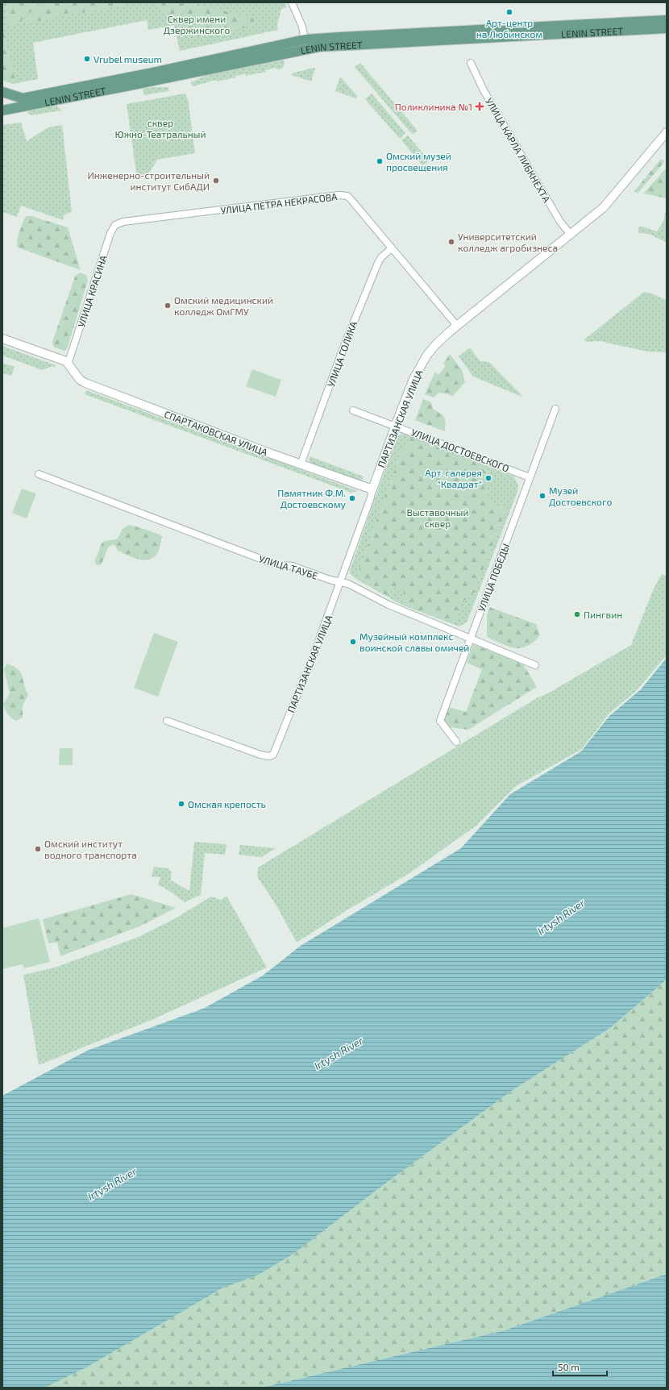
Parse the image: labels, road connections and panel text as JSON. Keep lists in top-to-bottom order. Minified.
{"streets":{"main road":["LENIN STREET"],"street":["УЛИЦА КАРЛА ЛИБКНЕХТА","УЛИЦА ПЕТРА НЕКРАСОВА","УЛИЦА КРАСИНА","УЛИЦА ГОЛИКА","ПАРТИЗАНСКАЯ УЛИЦА","СПАРТАКОВСКАЯ УЛИЦА","УЛИЦА ДОСТОЕВСКОГО","УЛИЦА ТАУБЕ","УЛИЦА ПОБЕДЫ"]},"crossings":[["УЛИЦА КАРЛА ЛИБКНЕХТА","ПАРТИЗАНСКАЯ УЛИЦА"],["УЛИЦА ПЕТРА НЕКРАСОВА","УЛИЦА КРАСИНА"],["УЛИЦА ПЕТРА НЕКРАСОВА","УЛИЦА ГОЛИКА"],["УЛИЦА ПЕТРА НЕКРАСОВА","ПАРТИЗАНСКАЯ УЛИЦА"],["УЛИЦА КРАСИНА","СПАРТАКОВСКАЯ УЛИЦА"],["УЛИЦА ГОЛИКА","СПАРТАКОВСКАЯ УЛИЦА"],["ПАРТИЗАНСКАЯ УЛИЦА","СПАРТАКОВСКАЯ УЛИЦА"],["ПАРТИЗАНСКАЯ УЛИЦА","УЛИЦА ДОСТОЕВСКОГО"],["ПАРТИЗАНСКАЯ УЛИЦА","УЛИЦА ТАУБЕ"],["УЛИЦА ДОСТОЕВСКОГО","УЛИЦА ПОБЕДЫ"],["УЛИЦА ТАУБЕ","УЛИЦА ПОБЕДЫ"]],"water":["Irtysh River"],"parks":["Сквер имени Дзержинского","сквер Южно-Театральный","Выставочный сквер"],"places":{"other":["Арт-центр на Любинском","Vrubel museum","Омский музей просвещения","Инженерно-строительный институт СибАДИ","Университетский колледж агробизнеса","Омский медицинский колледж ОмГМУ","Арт. галерея \"Квадрат\"","Музей Достоевского","Памятник Ф.М. Достоевскому","Пингвин","Музейный комплекс воинской славы омичей","Омская крепость","Омский институт водного транспорта"],"health":["Поликлиника №1"]},"scale_bar":"50 m"}
